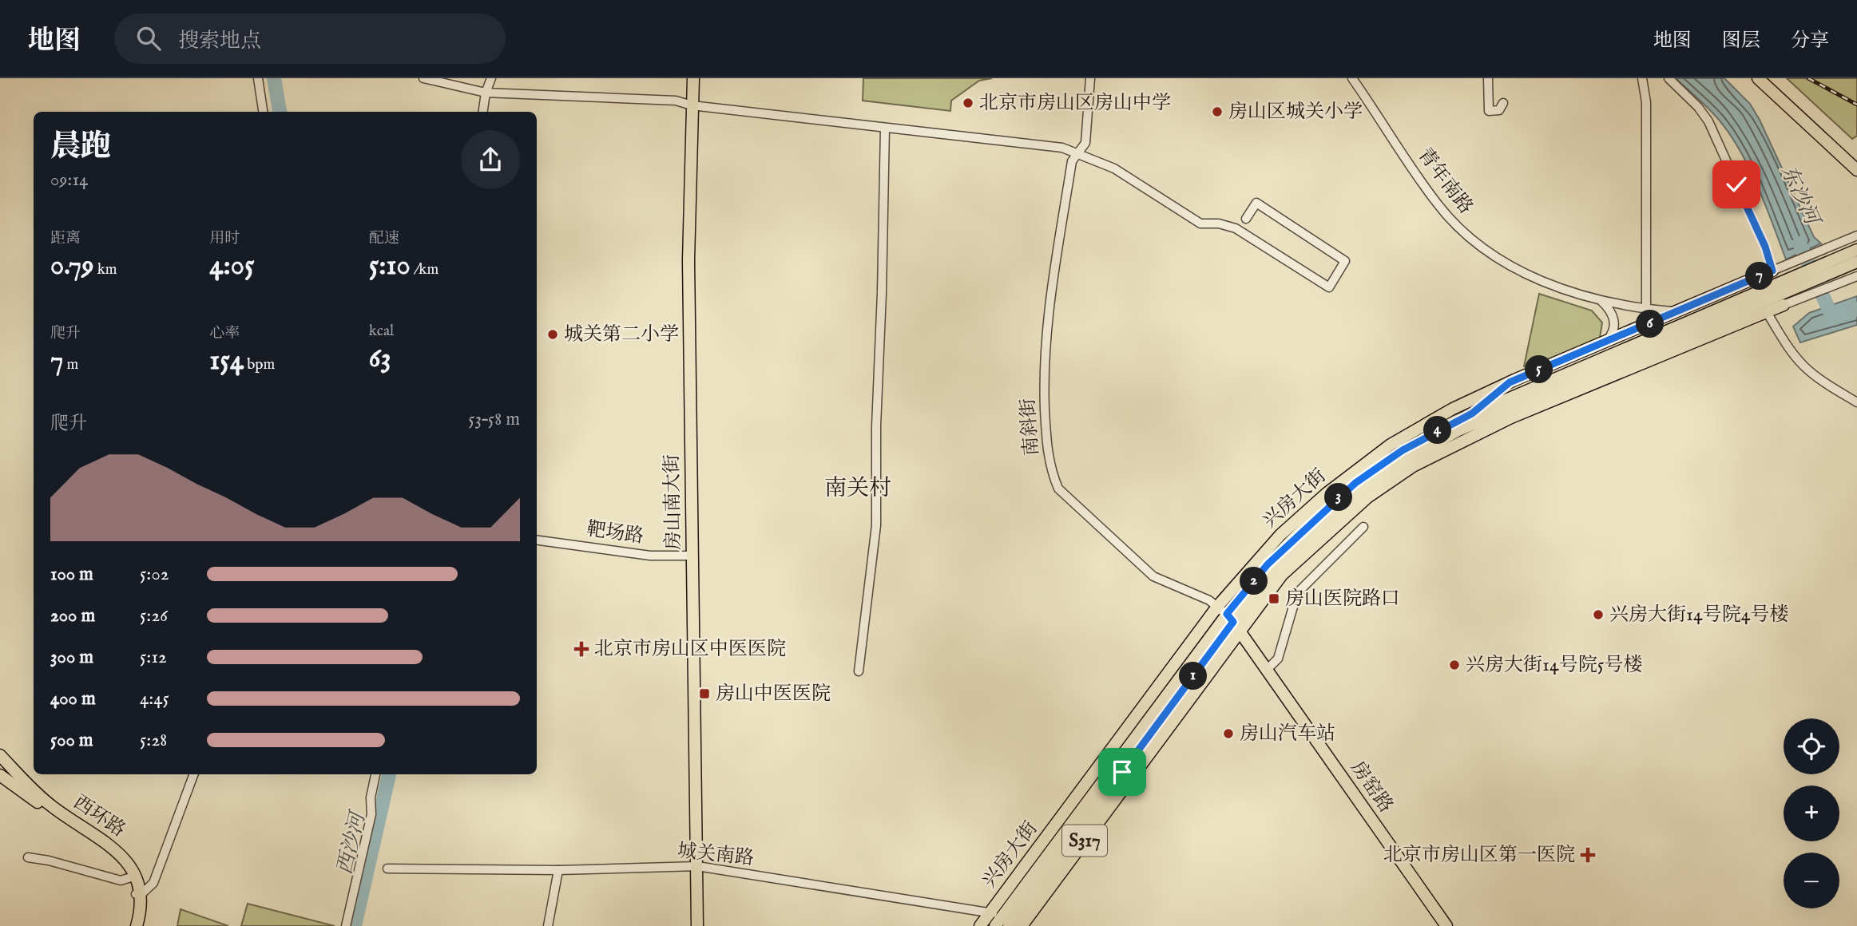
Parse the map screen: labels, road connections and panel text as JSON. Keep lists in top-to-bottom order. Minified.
{"streets":{"main road":["兴房大街","房山南大街","房窑路","西环路","S317"],"street":["青年南路","南斜街","靶场路","城关南路"]},"crossings":[["青年南路","兴房大街"],["南斜街","兴房大街"],["南斜街","房窑路"],["南斜街","S317"],["兴房大街","房窑路"],["兴房大街","S317"],["兴房大街","城关南路"],["房山南大街","靶场路"],["房山南大街","城关南路"],["房窑路","S317"]],"districts":["南关村"],"water":["东沙河","西沙河"],"places":{"other":["北京市房山区房山中学","房山区城关小学","城关第二小学","兴房大街14号院4号楼","兴房大街14号院5号楼","房山汽车站"],"transit":["房山医院路口","房山中医医院"],"health":["北京市房山区中医医院","北京市房山区第一医院"]},"page":{"header":"地图","search":"搜索地点","nav":["地图","图层","分享"],"heading":["晨跑","09:14"],"stats":[["距离","0.79 km"],["用时","4:05"],["配速","5:10 /km"],["爬升","7 m"],["心率","154 bpm"],["kcal","63"]],"pins":["7","6","5","4","3","2","1"],"chart":["爬升","53–58 m"],"list":[{"name":"100 m","note":"5:02"},{"name":"200 m","note":"5:26"},{"name":"300 m","note":"5:12"},{"name":"400 m","note":"4:45"},{"name":"500 m","note":"5:28"}],"map_buttons":["+","−"]}}
